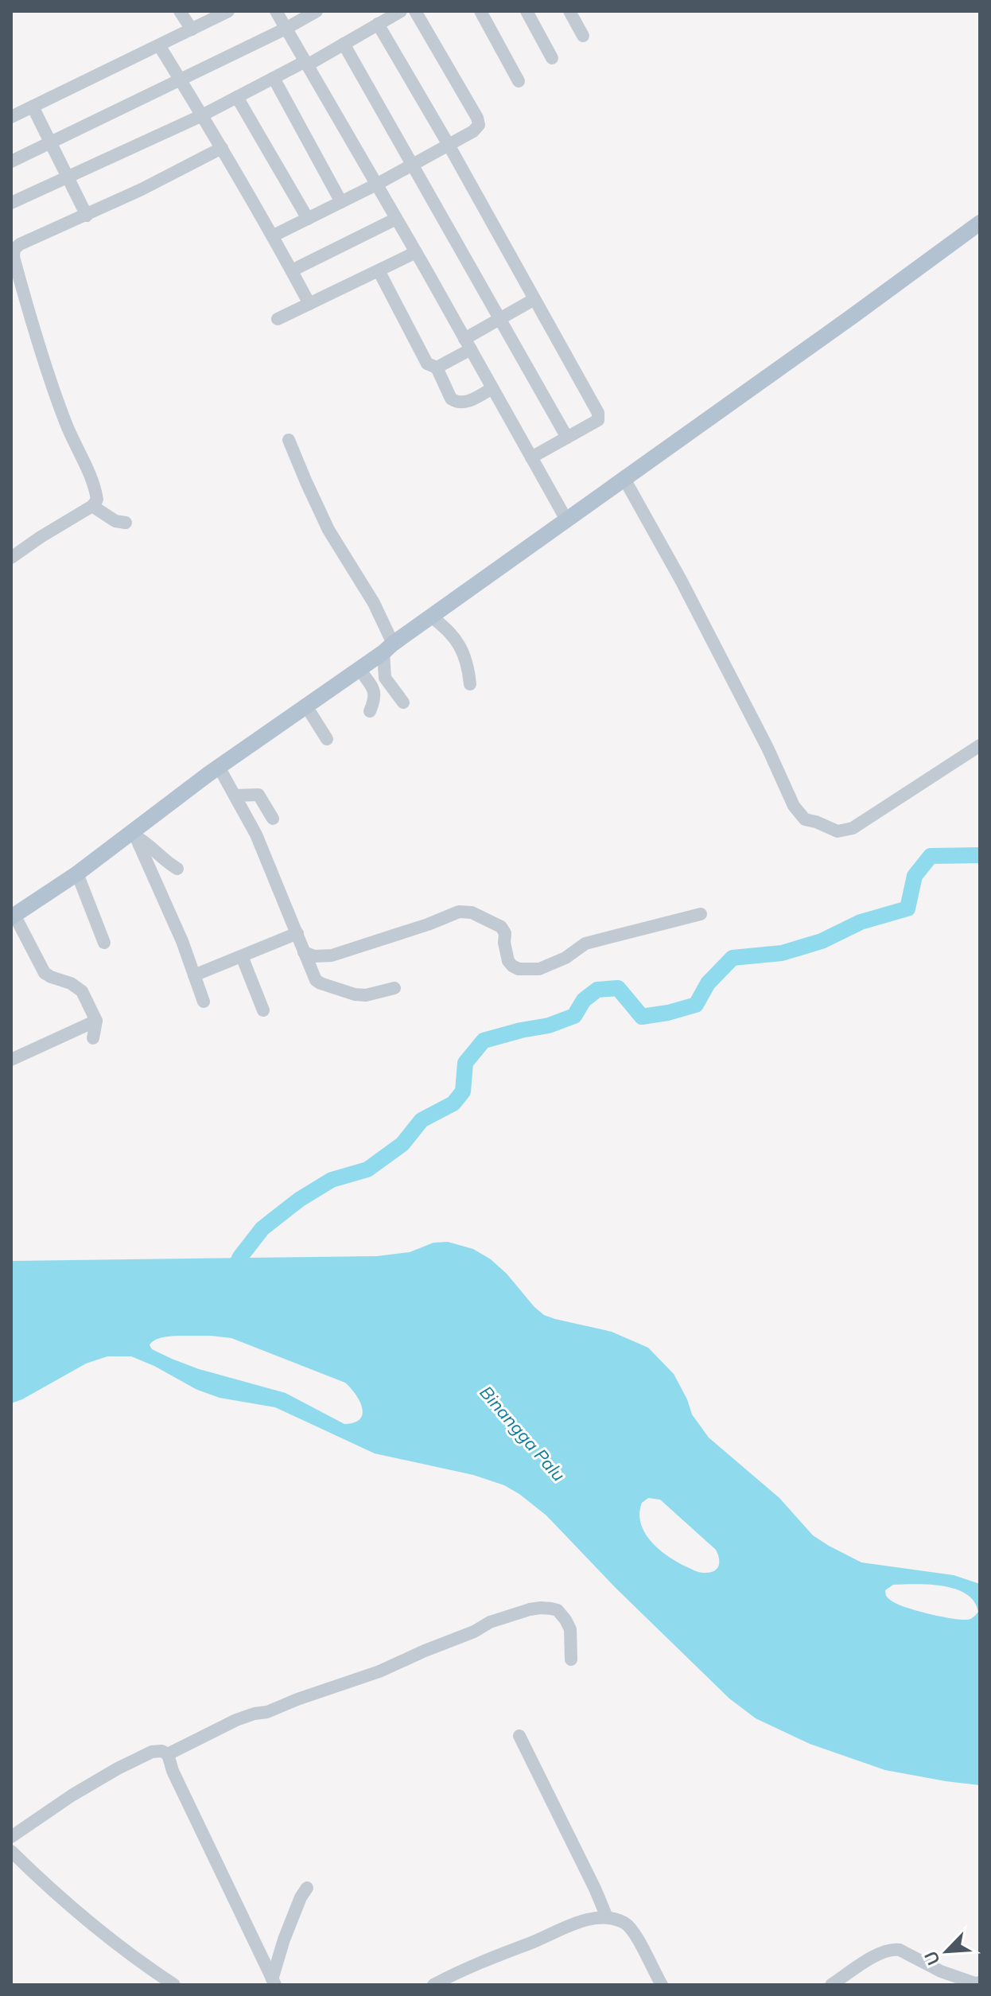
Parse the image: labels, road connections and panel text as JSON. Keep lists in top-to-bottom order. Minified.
{"water":["Binangga Palu"],"north":"bottom left"}
